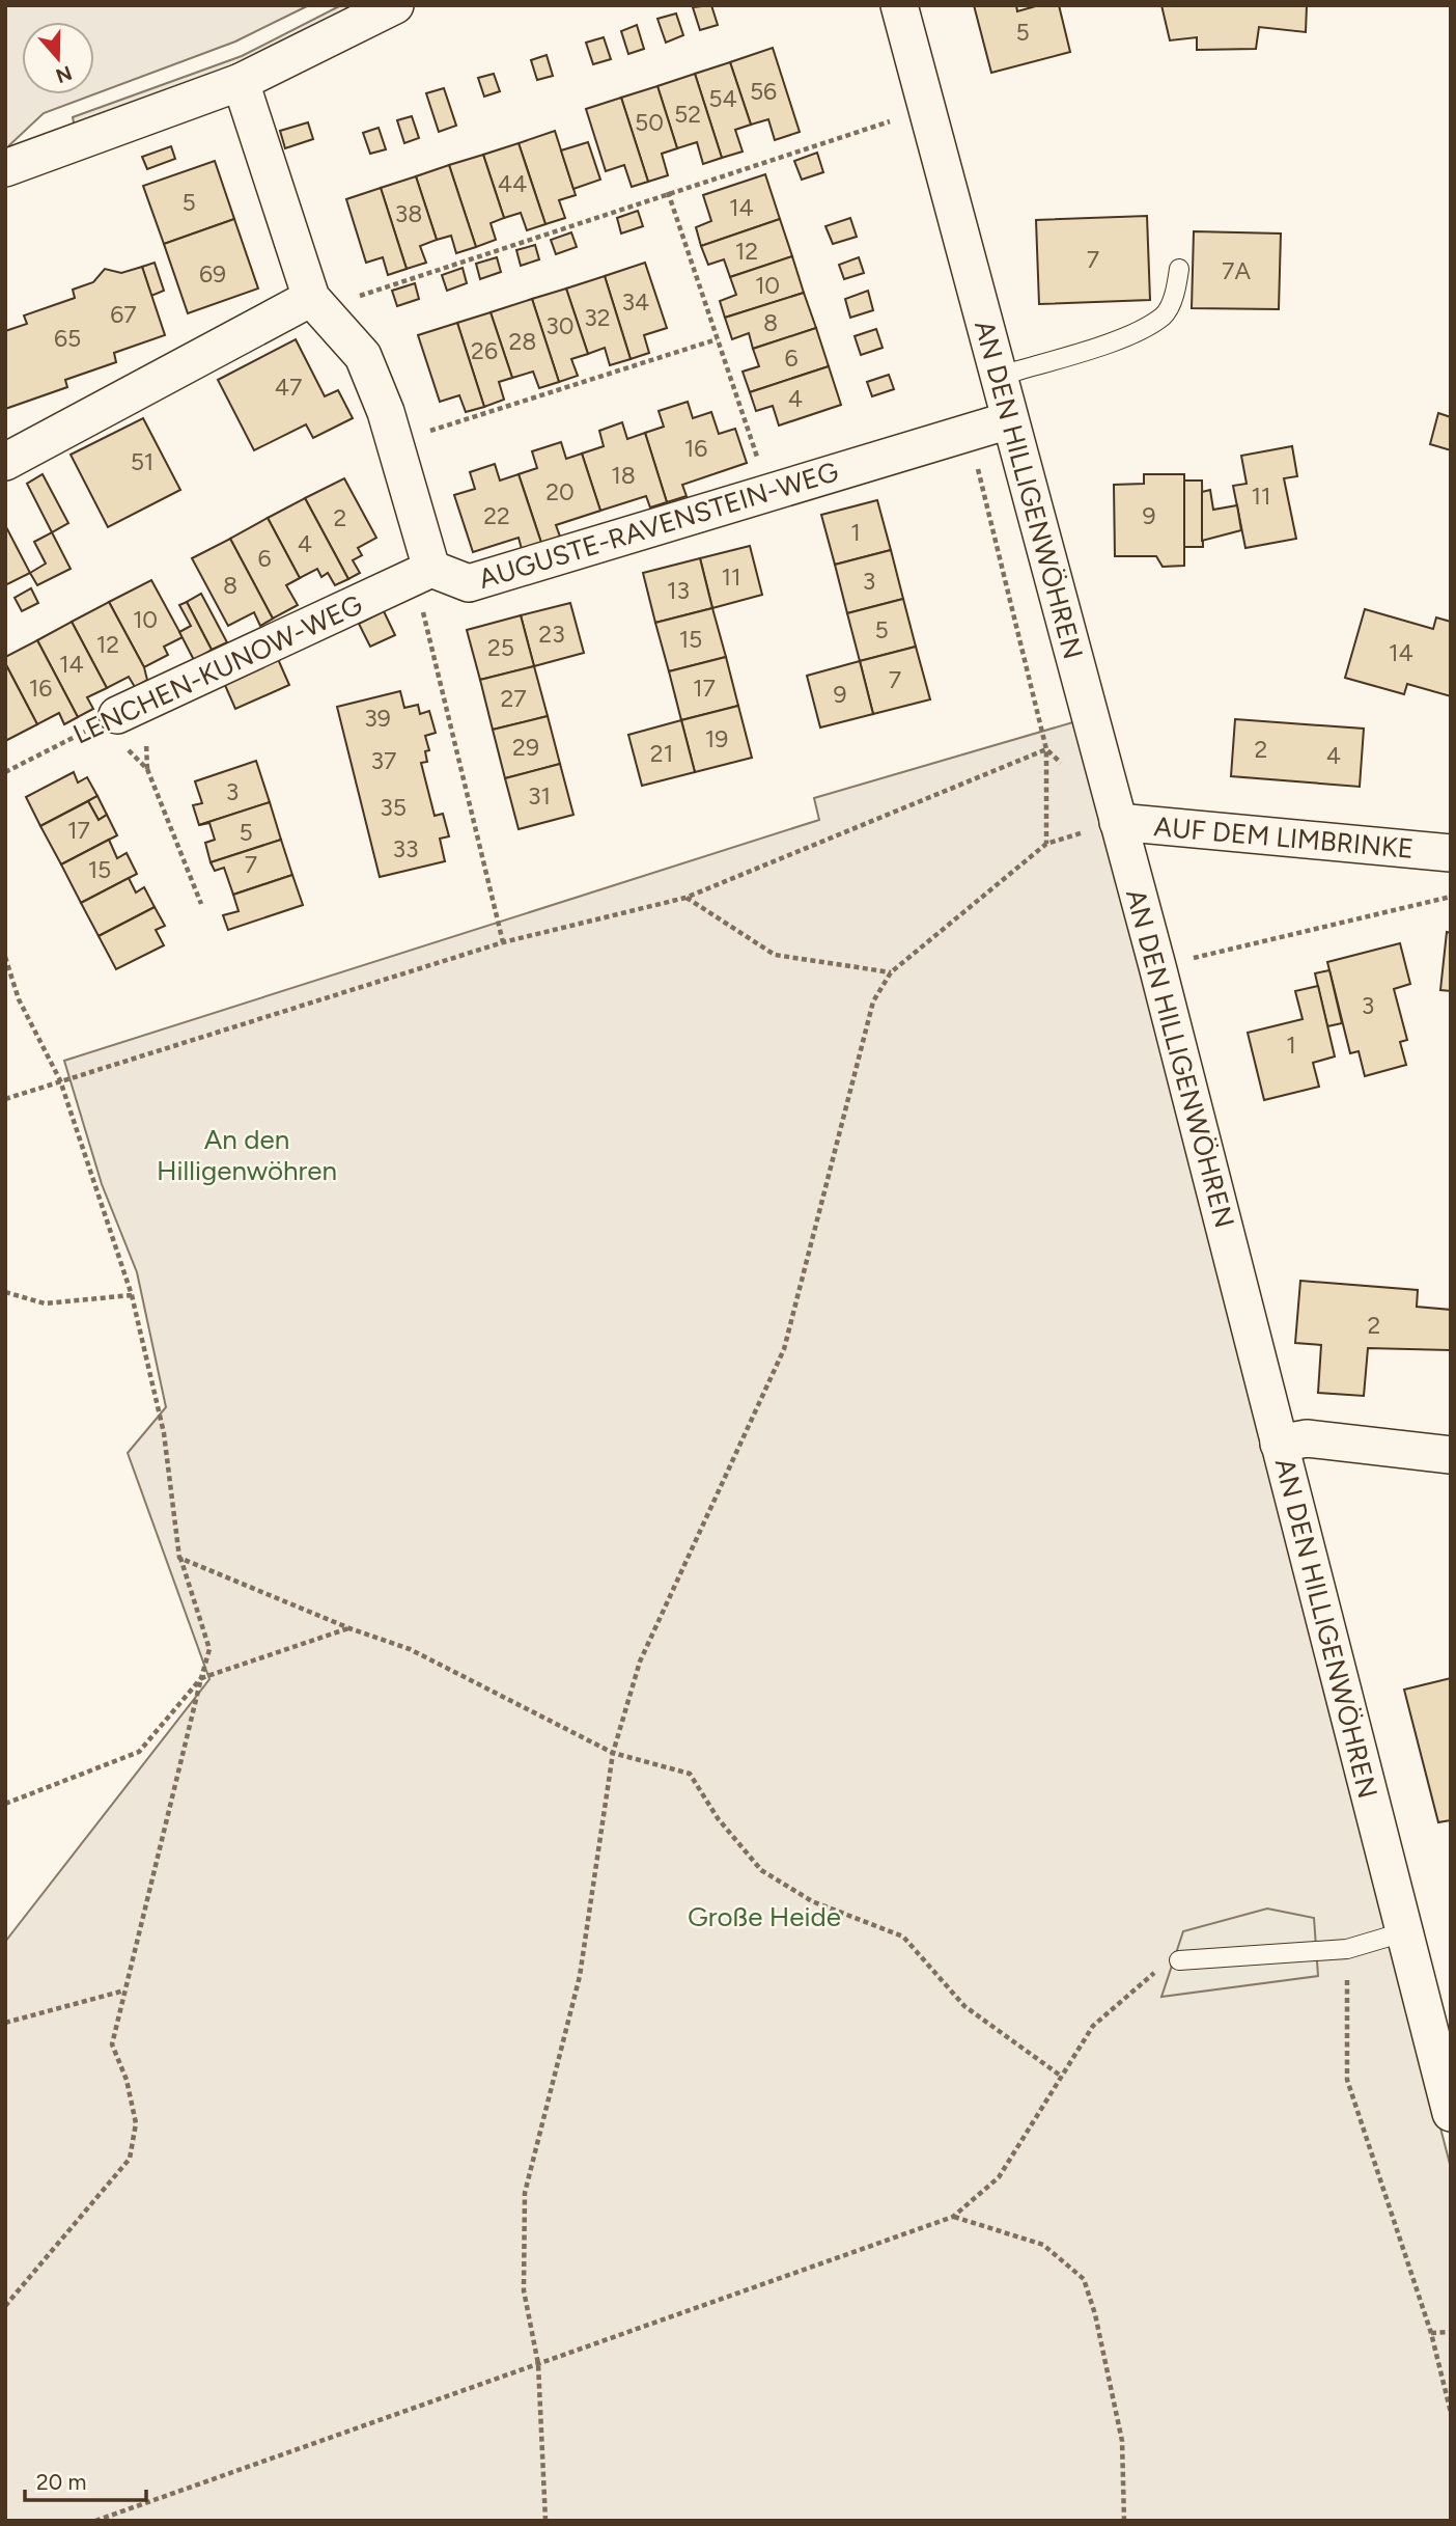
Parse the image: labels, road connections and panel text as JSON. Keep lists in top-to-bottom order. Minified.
{"streets":{"street":["AN DEN HILLIGENWÖHREN","AUGUSTE-RAVENSTEIN-WEG","LENCHEN-KUNOW-WEG","AUF DEM LIMBRINKE"]},"crossings":[["AN DEN HILLIGENWÖHREN","AUGUSTE-RAVENSTEIN-WEG"],["AN DEN HILLIGENWÖHREN","AUF DEM LIMBRINKE"],["AUGUSTE-RAVENSTEIN-WEG","LENCHEN-KUNOW-WEG"]],"parks":["An den Hilligenwöhren","Große Heide"],"house_numbers":["5","56","54","52","50","44","5","14","38","12","7","7A","69","10","34","67","32","8","30","65","28","26","6","47","4","16","51","18","20","11","22","9","2","1","4","6","11","3","8","13","10","5","23","15","12","25","14","14","7","16","17","9","27","39","19","29","2","21","4","37","3","31","35","17","5","33","7","15","3","1","2"],"scale_bar":"20 m","north":"bottom"}
